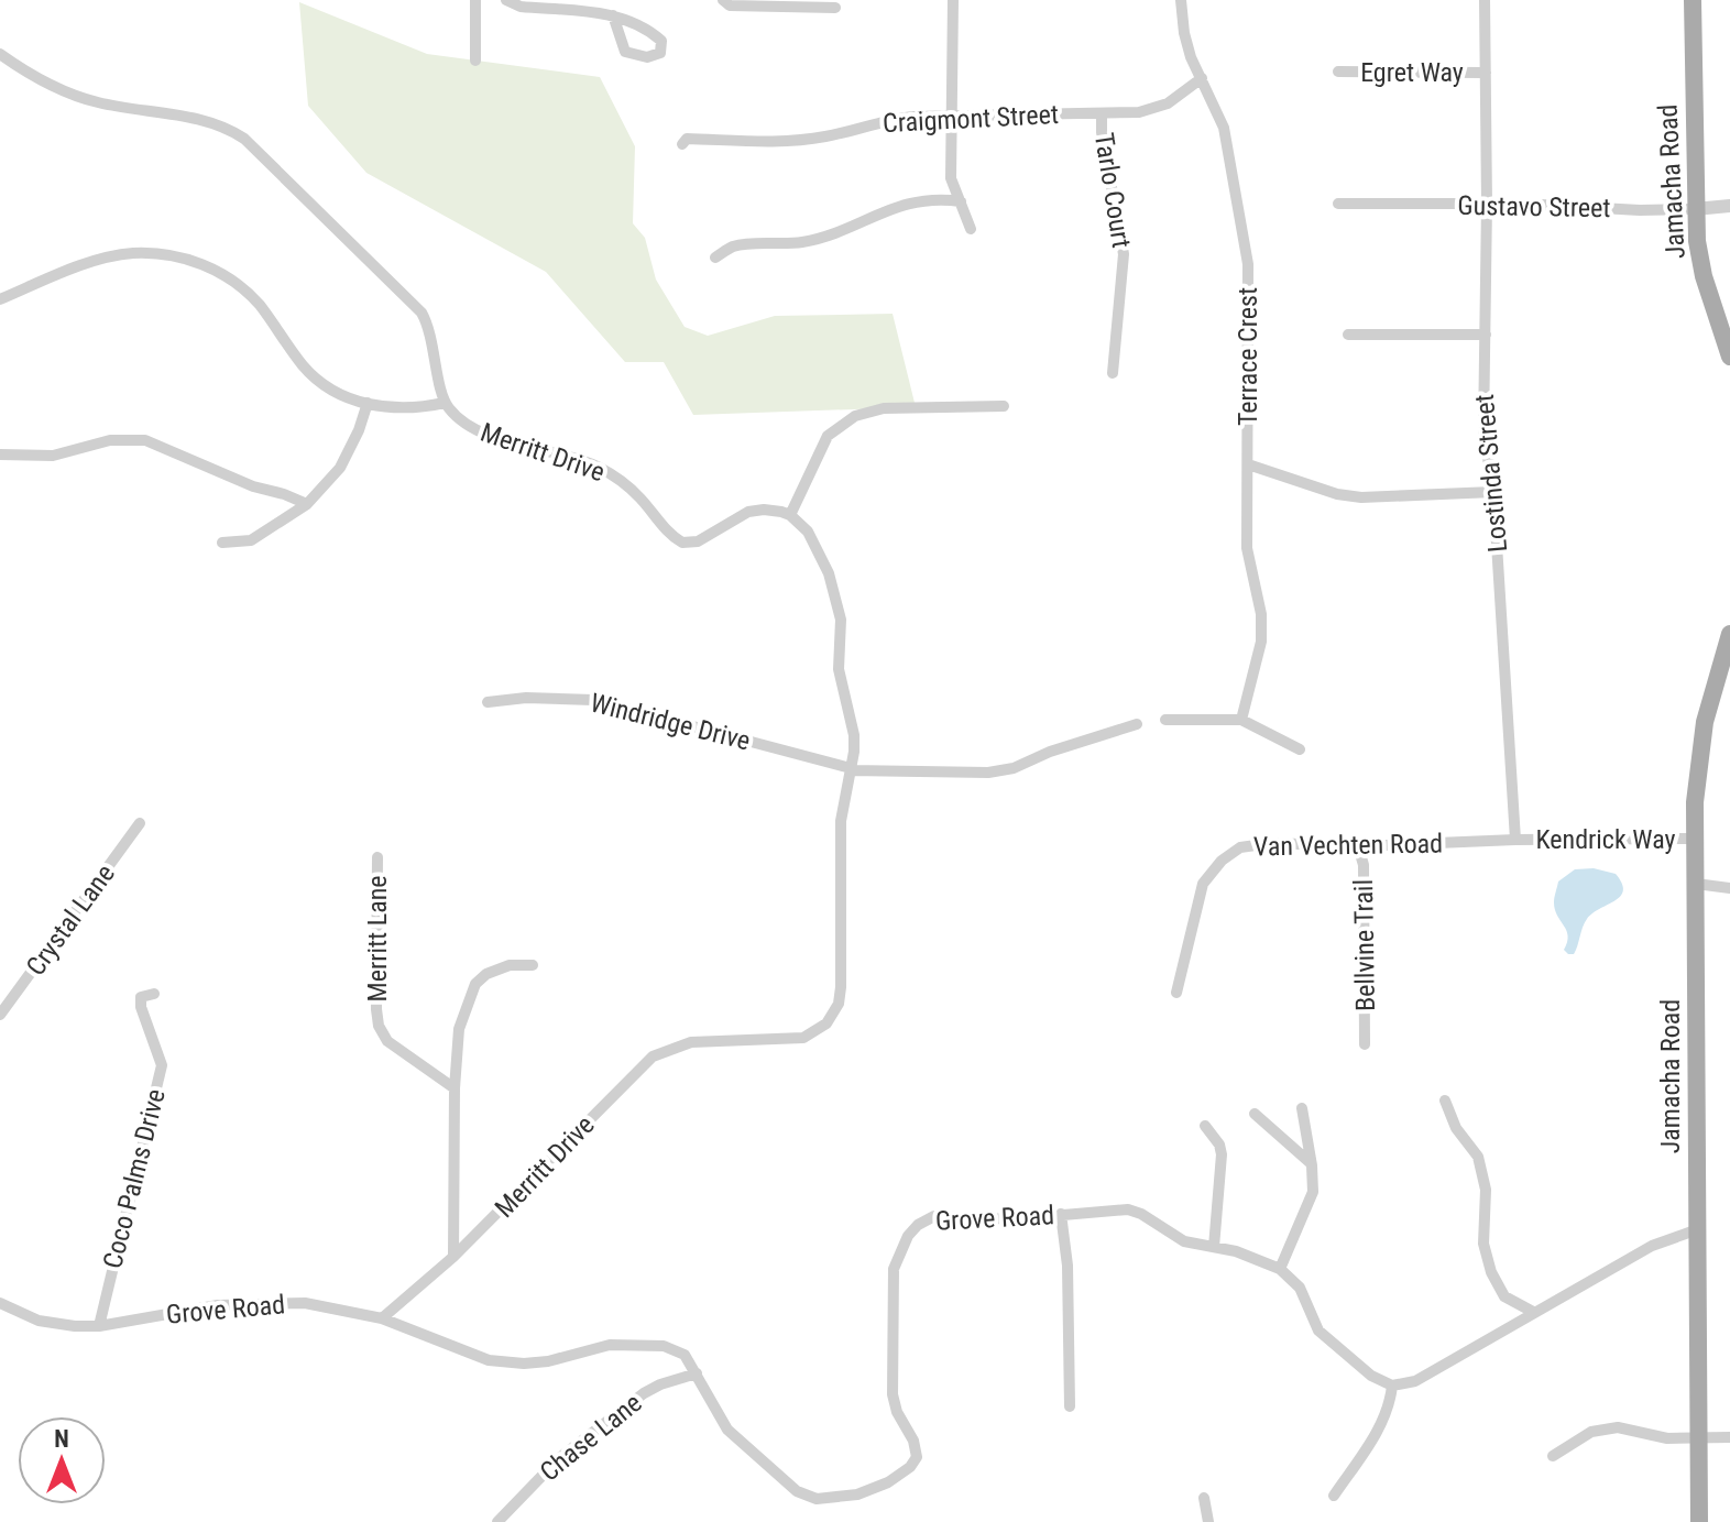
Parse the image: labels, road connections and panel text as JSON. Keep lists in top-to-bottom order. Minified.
{"streets":{"main road":["Jamacha Road"],"street":["Egret Way","Craigmont Street","Tarlo Court","Gustavo Street","Terrace Crest","Merritt Drive","Lostinda Street","Windridge Drive","Kendrick Way","Van Vechten Road","Crystal Lane","Merritt Lane","Bellvine Trail","Coco Palms Drive","Grove Road","Chase Lane"]},"crossings":[["Egret Way","Lostinda Street"],["Craigmont Street","Tarlo Court"],["Craigmont Street","Terrace Crest"],["Jamacha Road","Gustavo Street"],["Jamacha Road","Kendrick Way"],["Gustavo Street","Lostinda Street"],["Merritt Drive","Windridge Drive"],["Merritt Drive","Grove Road"],["Lostinda Street","Kendrick Way"],["Lostinda Street","Van Vechten Road"],["Kendrick Way","Van Vechten Road"],["Van Vechten Road","Bellvine Trail"],["Coco Palms Drive","Grove Road"],["Grove Road","Chase Lane"]],"north":"top"}
